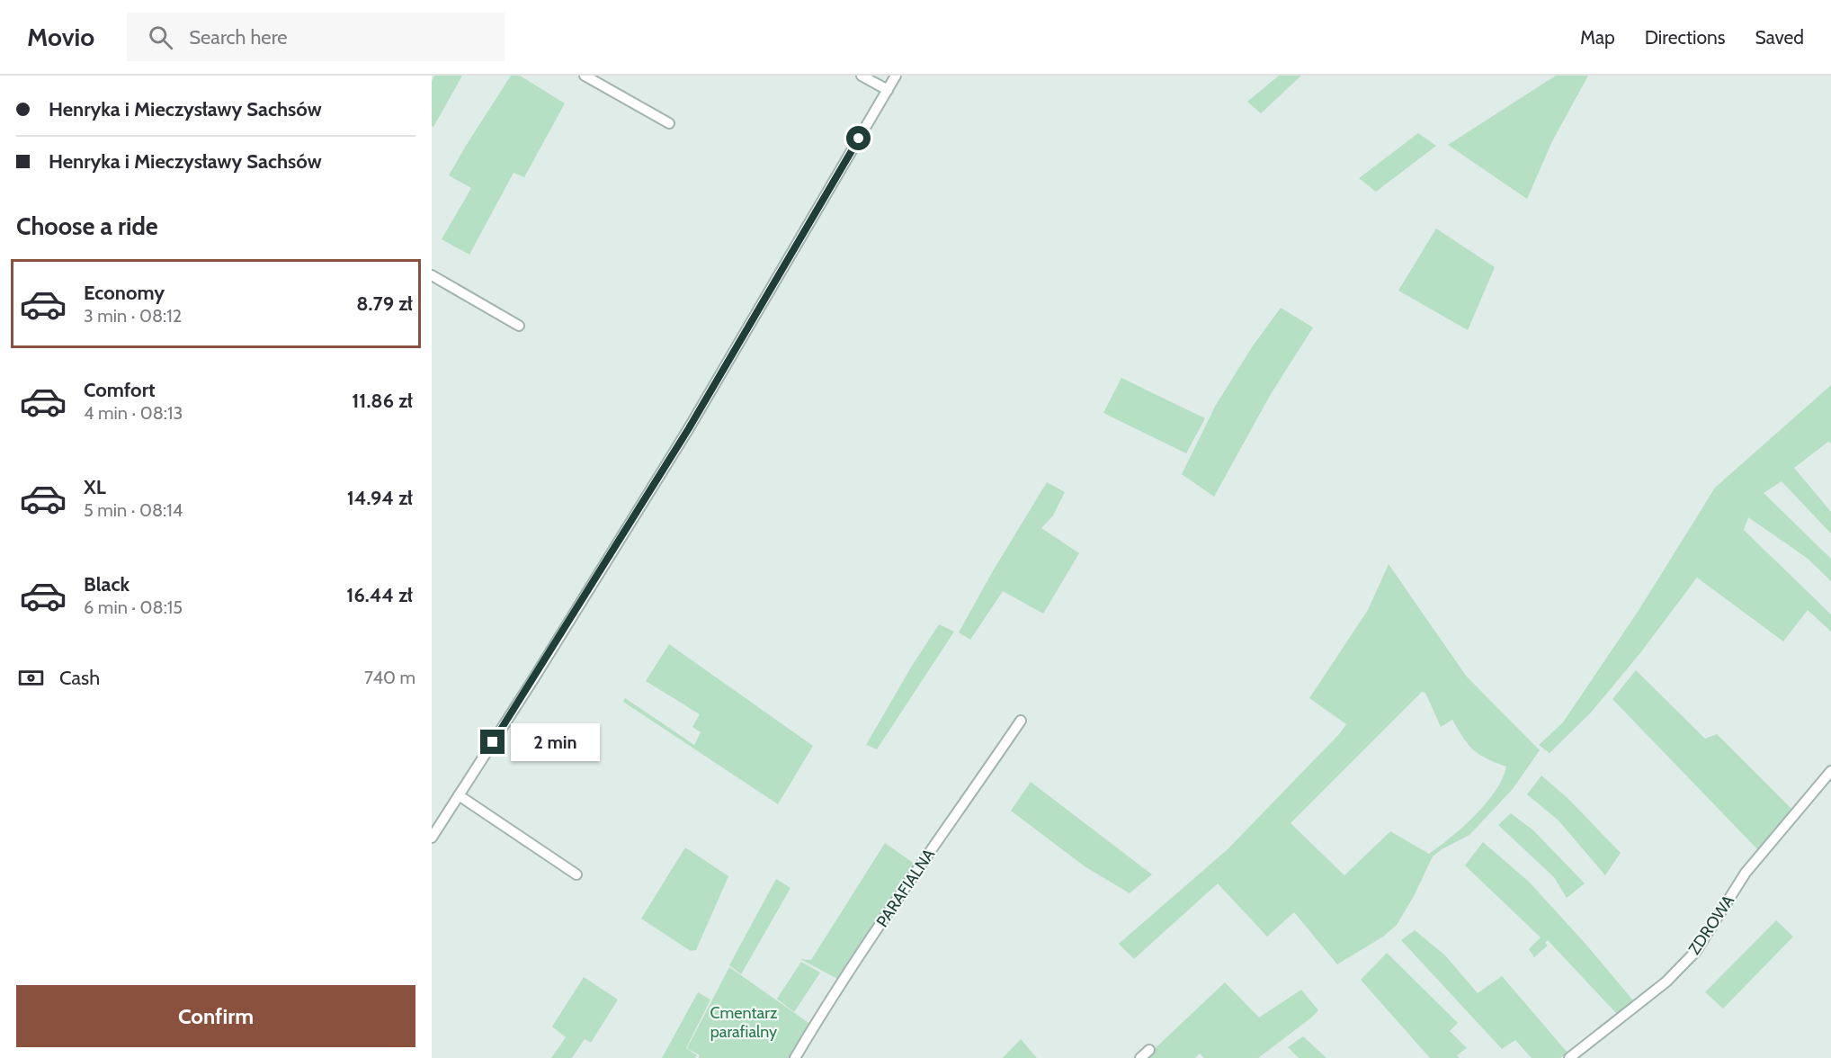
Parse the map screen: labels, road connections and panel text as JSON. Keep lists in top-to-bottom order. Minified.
{"streets":{"street":["PARAFIALNA","ZDROWA"]},"parks":["Cmentarz parafialny"],"page":{"header":"Movio","search":"Search here","nav":["Map","Directions","Saved"],"banner":["Henryka i Mieczysławy Sachsów","Henryka i Mieczysławy Sachsów"],"heading":"Choose a ride","list":[{"name":"Economy","note":"3 min · 08:12","value":"8.79 zł"},{"name":"Comfort","note":"4 min · 08:13","value":"11.86 zł"},{"name":"XL","note":"5 min · 08:14","value":"14.94 zł"},{"name":"Black","note":"6 min · 08:15","value":"16.44 zł"}],"pay":["Cash","740 m"],"bubble":"2 min","buttons":"Confirm"}}
